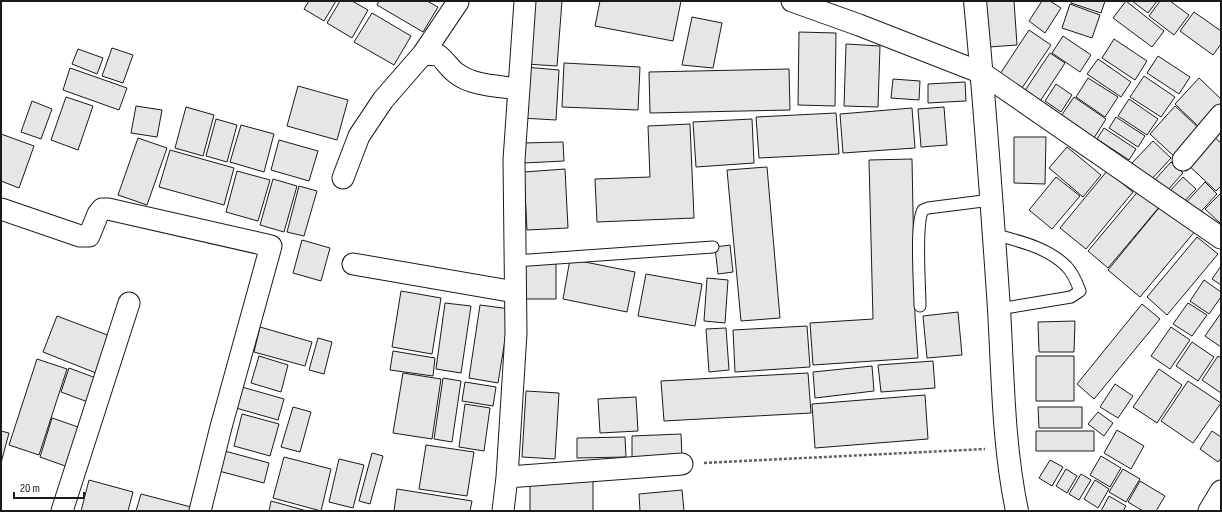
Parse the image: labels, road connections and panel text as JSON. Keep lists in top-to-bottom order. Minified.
{"scale_bar":"20 m"}
